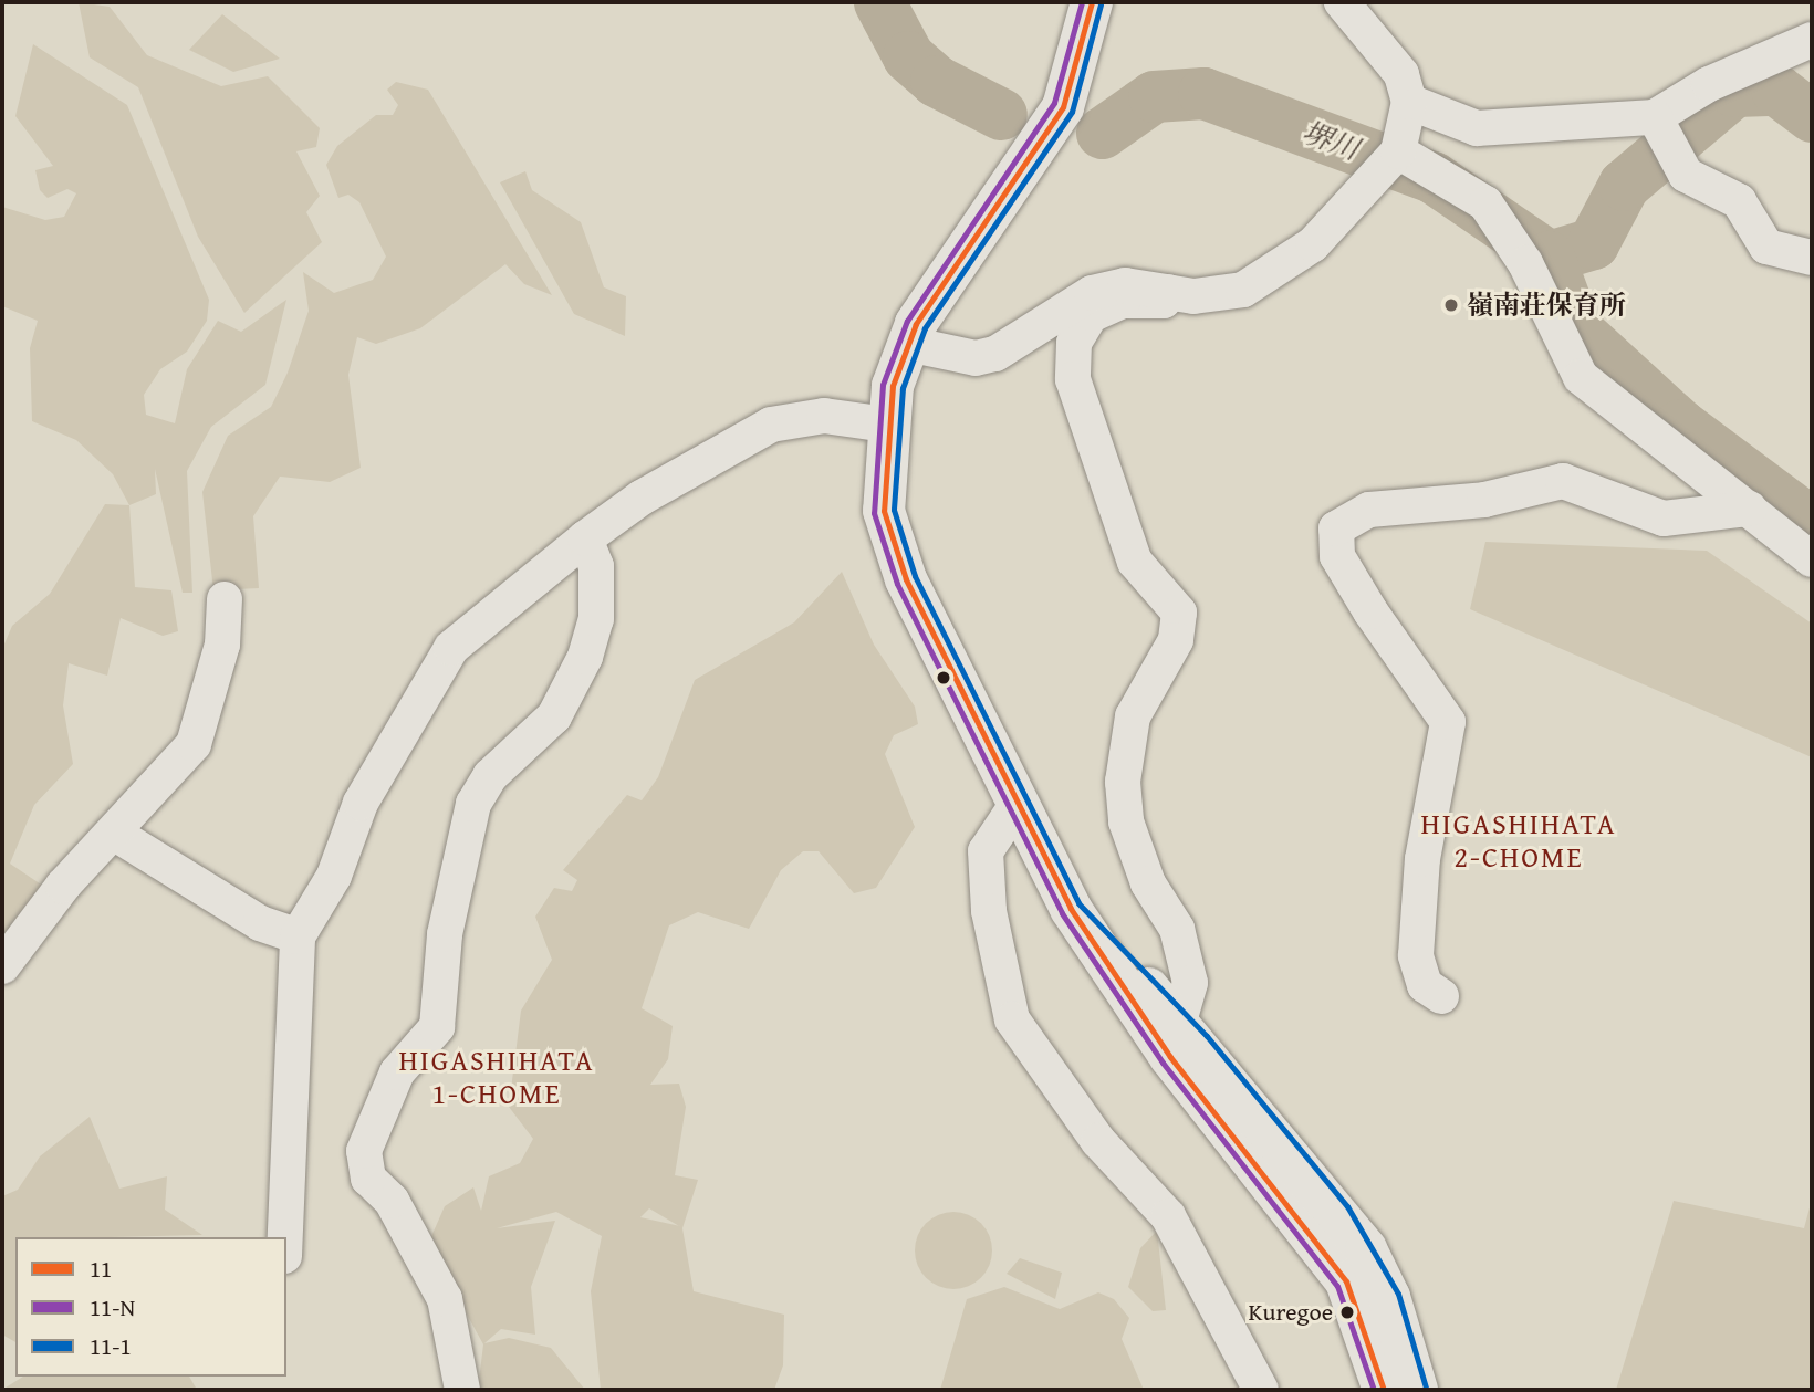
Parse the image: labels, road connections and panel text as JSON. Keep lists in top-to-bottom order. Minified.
{"districts":["HIGASHIHATA 2-CHOME","HIGASHIHATA 1-CHOME"],"water":["堺川"],"places":["嶺南荘保育所","Kuregoe"],"lines":["transit line 11","transit line 11-N","transit line 11-1"],"legend":["11","11-N","11-1"]}
